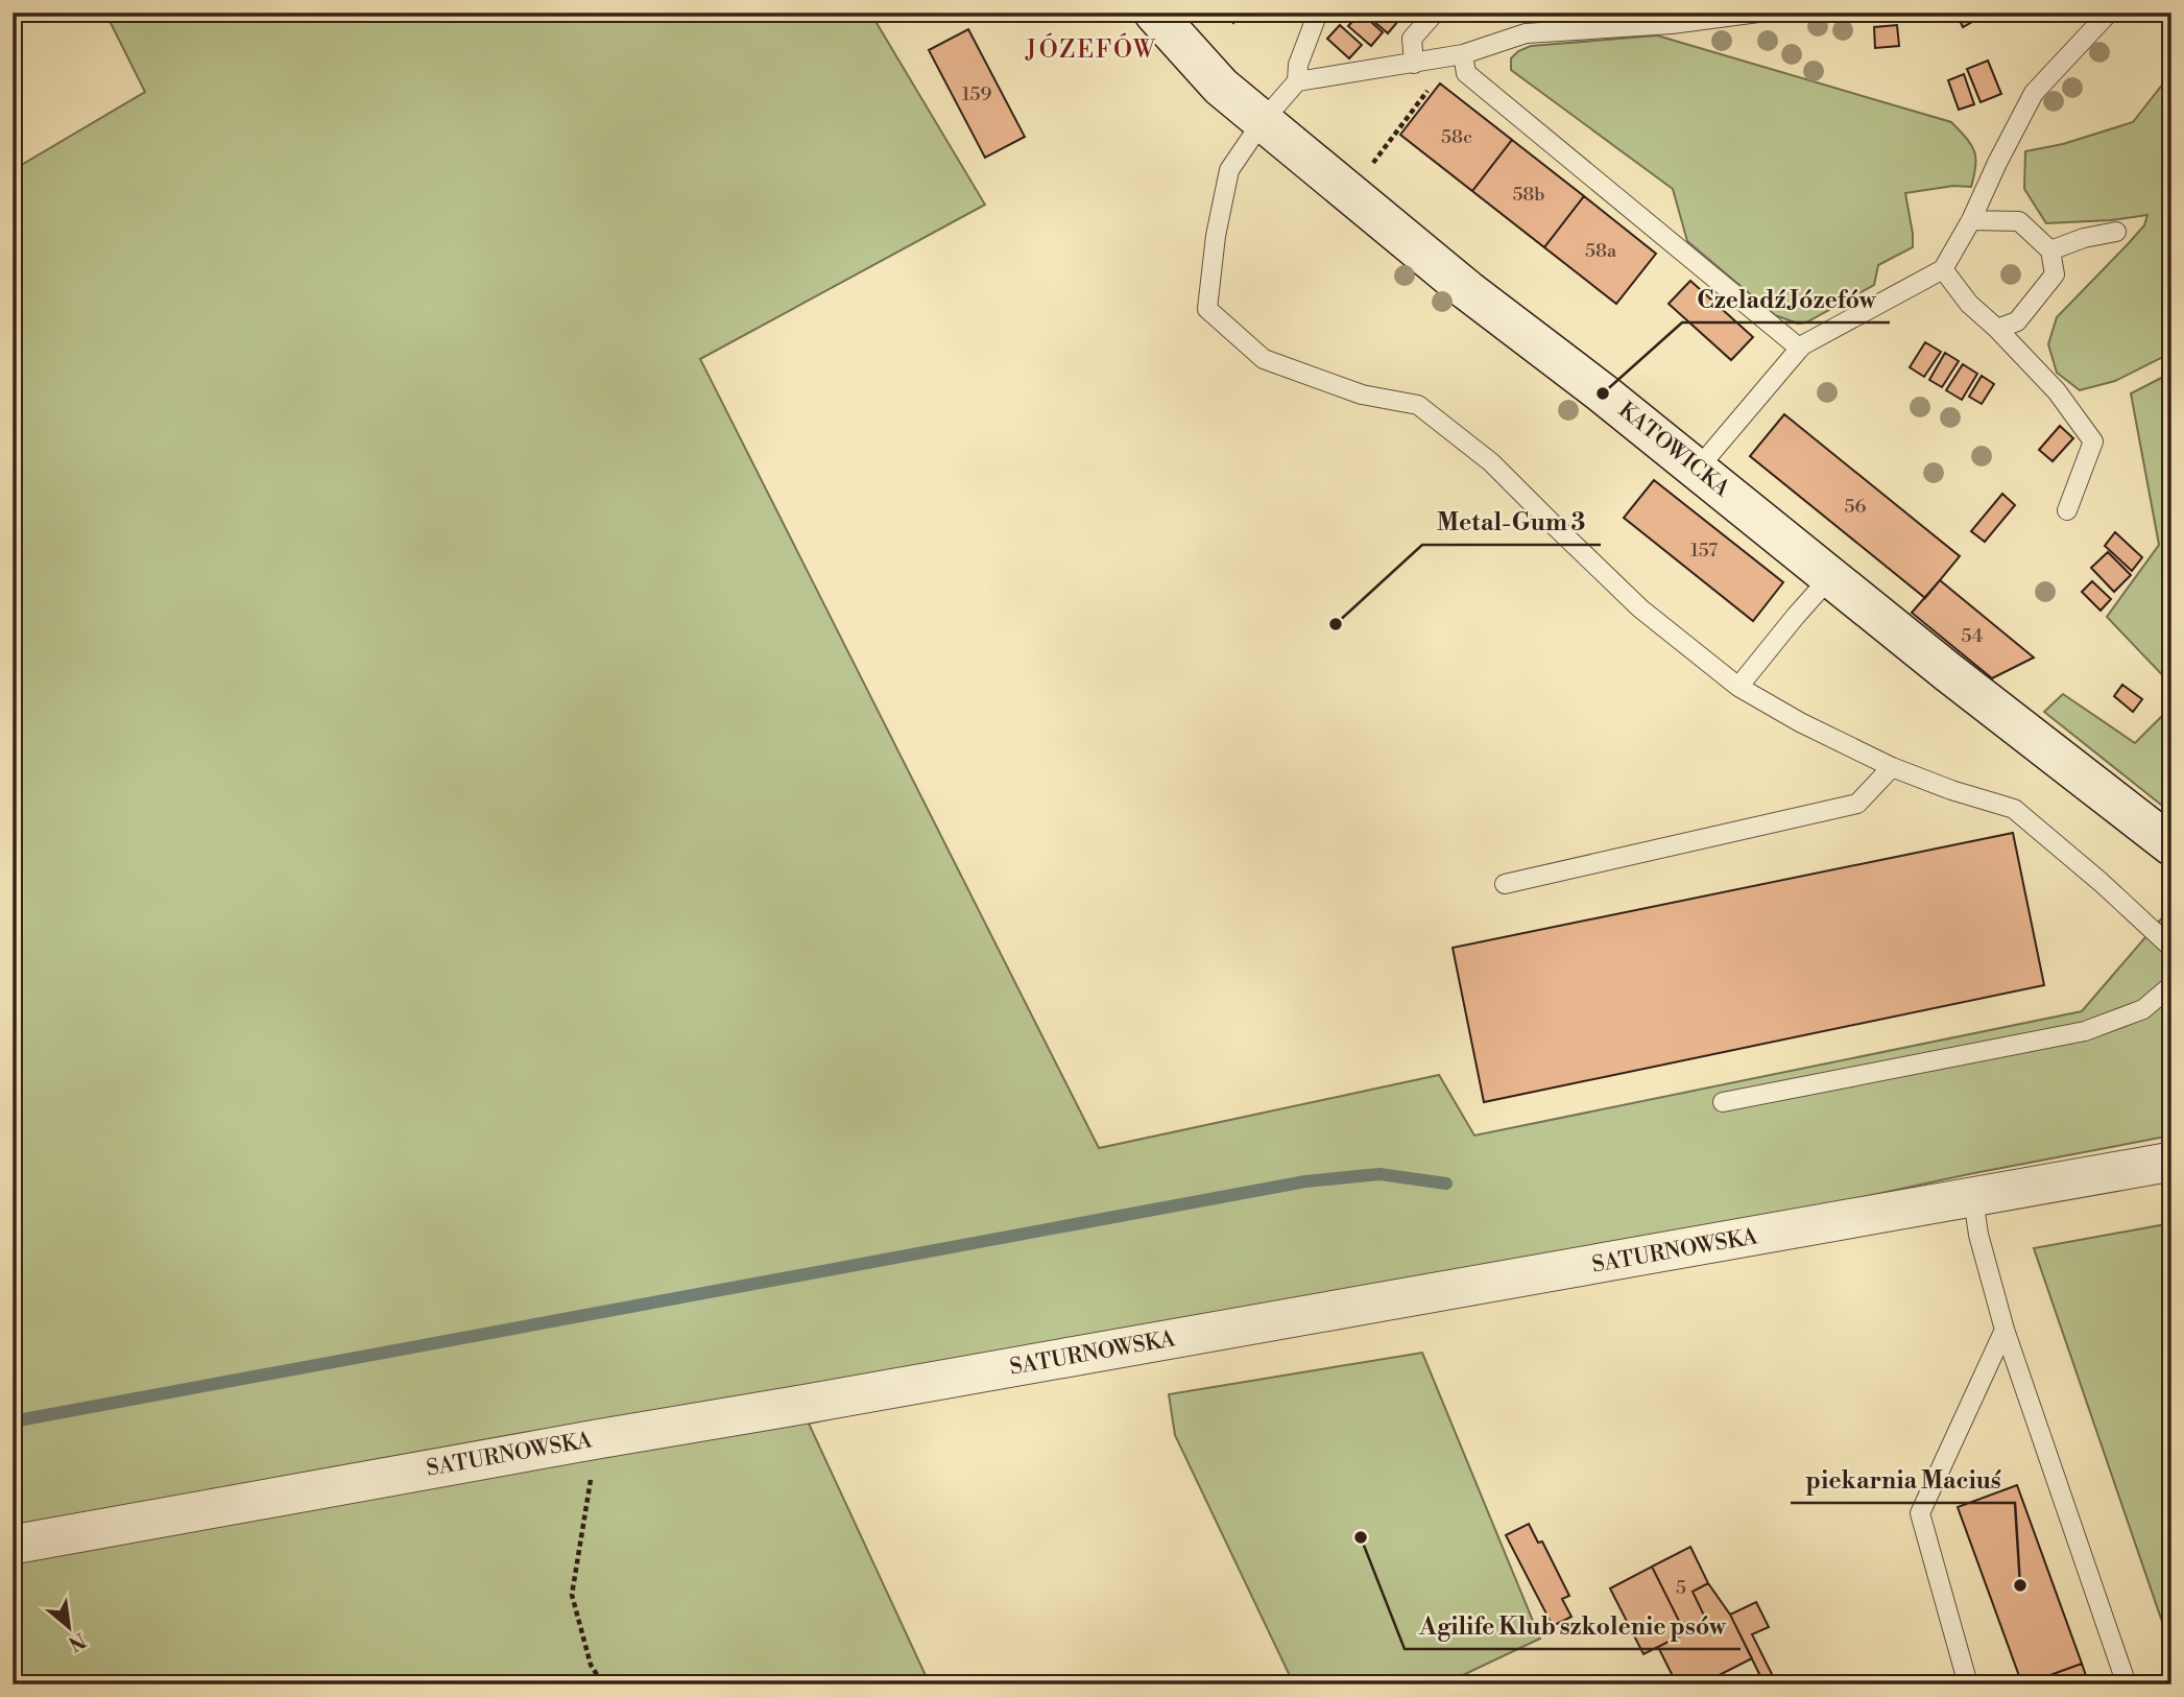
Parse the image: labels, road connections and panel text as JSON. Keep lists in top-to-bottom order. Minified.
{"streets":{"street":["KATOWICKA","SATURNOWSKA"]},"districts":["JÓZEFÓW"],"places":["Czeladź Józefów","Metal-Gum 3","Agilife Klub szkolenie psów","piekarnia Maciuś"],"house_numbers":["159","58c","58b","58a","56","157","54","5"],"north":"bottom right"}
